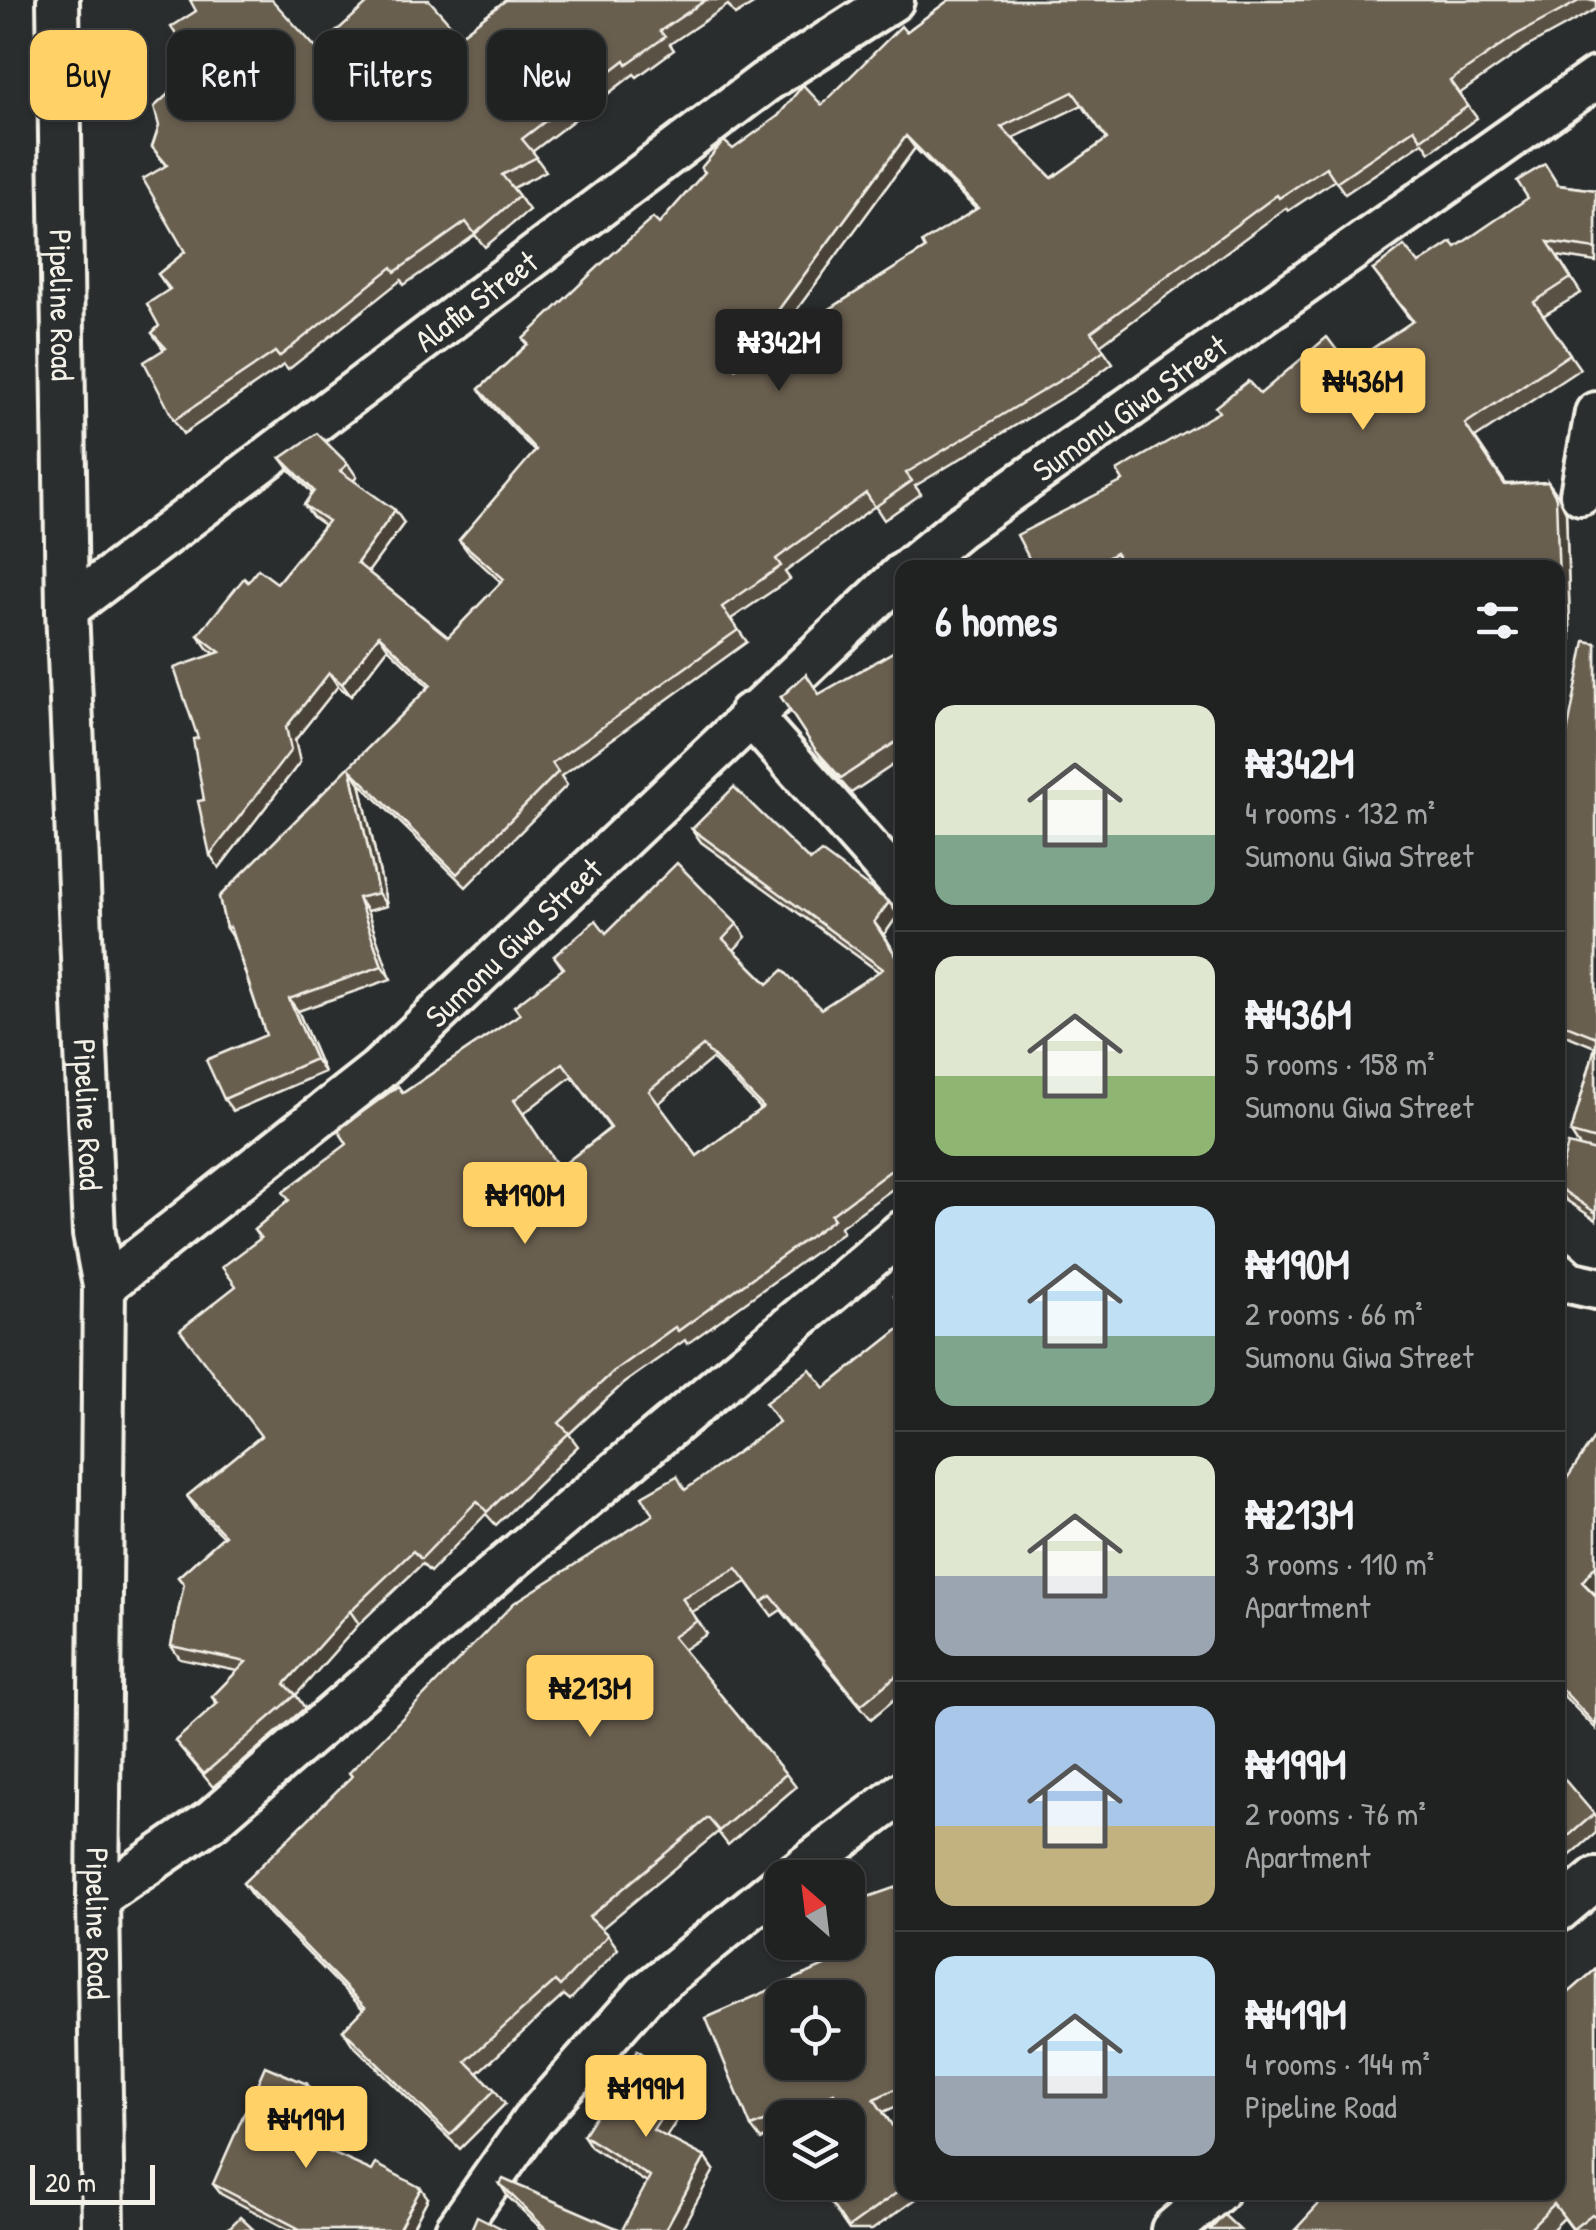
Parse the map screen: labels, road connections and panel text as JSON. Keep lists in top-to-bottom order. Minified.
{"streets":{"street":["Alafia Street","Pipeline Road","Sumonu Giwa Street"]},"crossings":[["Alafia Street","Pipeline Road"],["Pipeline Road","Sumonu Giwa Street"]],"scale_bar":"20 m","north":"top left","page":{"chip":["Buy","Rent","Filters","New"],"price":["₦342M","₦436M","₦190M","₦213M","₦199M","₦419M"],"heading":"6 homes","list":[{"name":"₦342M","note":"4 rooms · 132 m² · Sumonu Giwa Street"},{"name":"₦436M","note":"5 rooms · 158 m² · Sumonu Giwa Street"},{"name":"₦190M","note":"2 rooms · 66 m² · Sumonu Giwa Street"},{"name":"₦213M","note":"3 rooms · 110 m² · Apartment"},{"name":"₦199M","note":"2 rooms · 76 m² · Apartment"},{"name":"₦419M","note":"4 rooms · 144 m² · Pipeline Road"}],"scale":"20 m"}}
